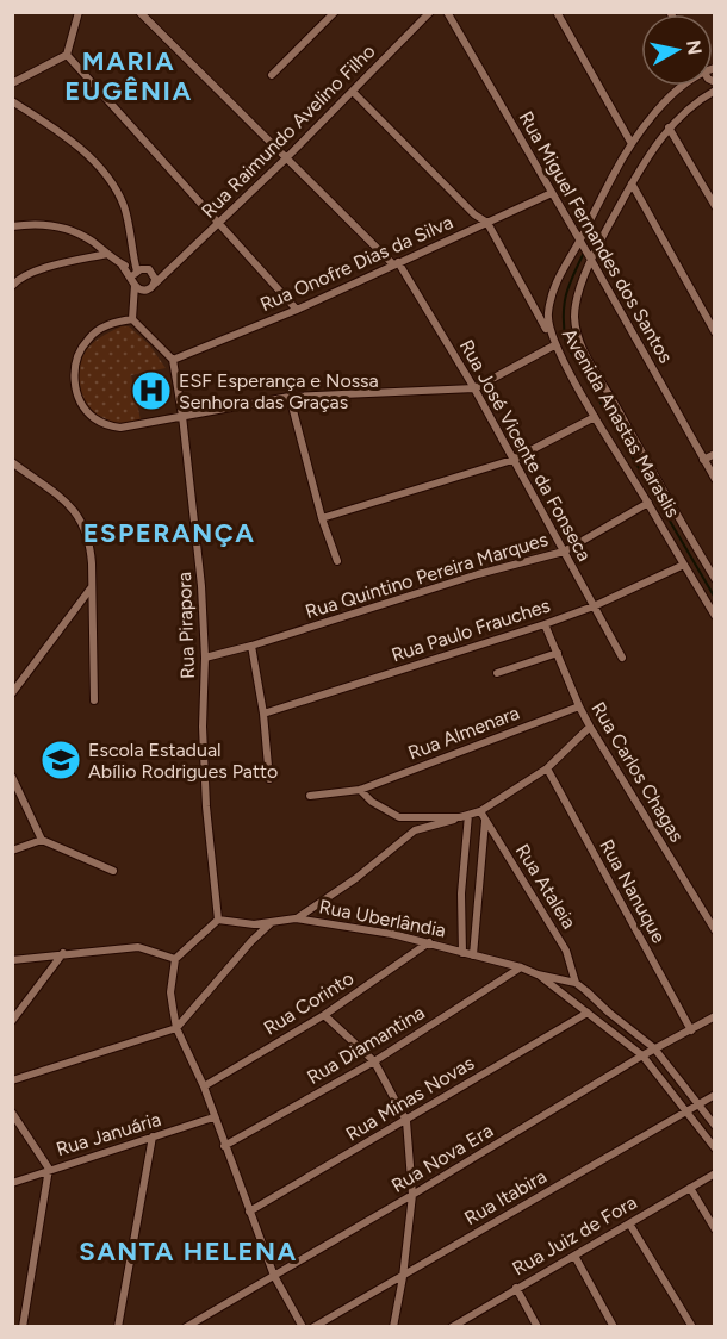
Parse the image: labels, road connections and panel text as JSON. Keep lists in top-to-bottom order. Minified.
{"streets":{"street":["Rua Raimundo Avelino Filho","Rua Miguel Fernandes dos Santos","Rua Onofre Dias da Silva","Avenida Anastas Maraslis","Rua José Vicente da Fonseca","Rua Quintino Pereira Marques","Rua Pirapora","Rua Paulo Frauches","Rua Almenara","Rua Carlos Chagas","Rua Ataleia","Rua Nanuque","Rua Uberlândia","Rua Corinto","Rua Diamantina","Rua Minas Novas","Rua Januária","Rua Nova Era","Rua Itabira","Rua Juiz de Fora"]},"crossings":[["Rua Raimundo Avelino Filho","Rua José Vicente da Fonseca"],["Rua Miguel Fernandes dos Santos","Rua Onofre Dias da Silva"],["Rua Miguel Fernandes dos Santos","Avenida Anastas Maraslis"],["Rua Onofre Dias da Silva","Rua José Vicente da Fonseca"],["Rua Onofre Dias da Silva","Rua Pirapora"],["Avenida Anastas Maraslis","Rua Quintino Pereira Marques"],["Avenida Anastas Maraslis","Rua Paulo Frauches"],["Rua José Vicente da Fonseca","Rua Quintino Pereira Marques"],["Rua José Vicente da Fonseca","Rua Paulo Frauches"],["Rua Quintino Pereira Marques","Rua Pirapora"],["Rua Pirapora","Rua Uberlândia"],["Rua Paulo Frauches","Rua Carlos Chagas"],["Rua Almenara","Rua Carlos Chagas"],["Rua Ataleia","Rua Uberlândia"],["Rua Nanuque","Rua Nova Era"],["Rua Uberlândia","Rua Corinto"],["Rua Uberlândia","Rua Diamantina"],["Rua Uberlândia","Rua Minas Novas"],["Rua Uberlândia","Rua Nova Era"],["Rua Uberlândia","Rua Itabira"]],"districts":["MARIA EUGÊNIA","ESPERANÇA","SANTA HELENA"],"places":{"hospital":["ESF Esperança e Nossa Senhora das Graças"],"school or university":["Escola Estadual Abílio Rodrigues Patto"]},"north":"right"}
